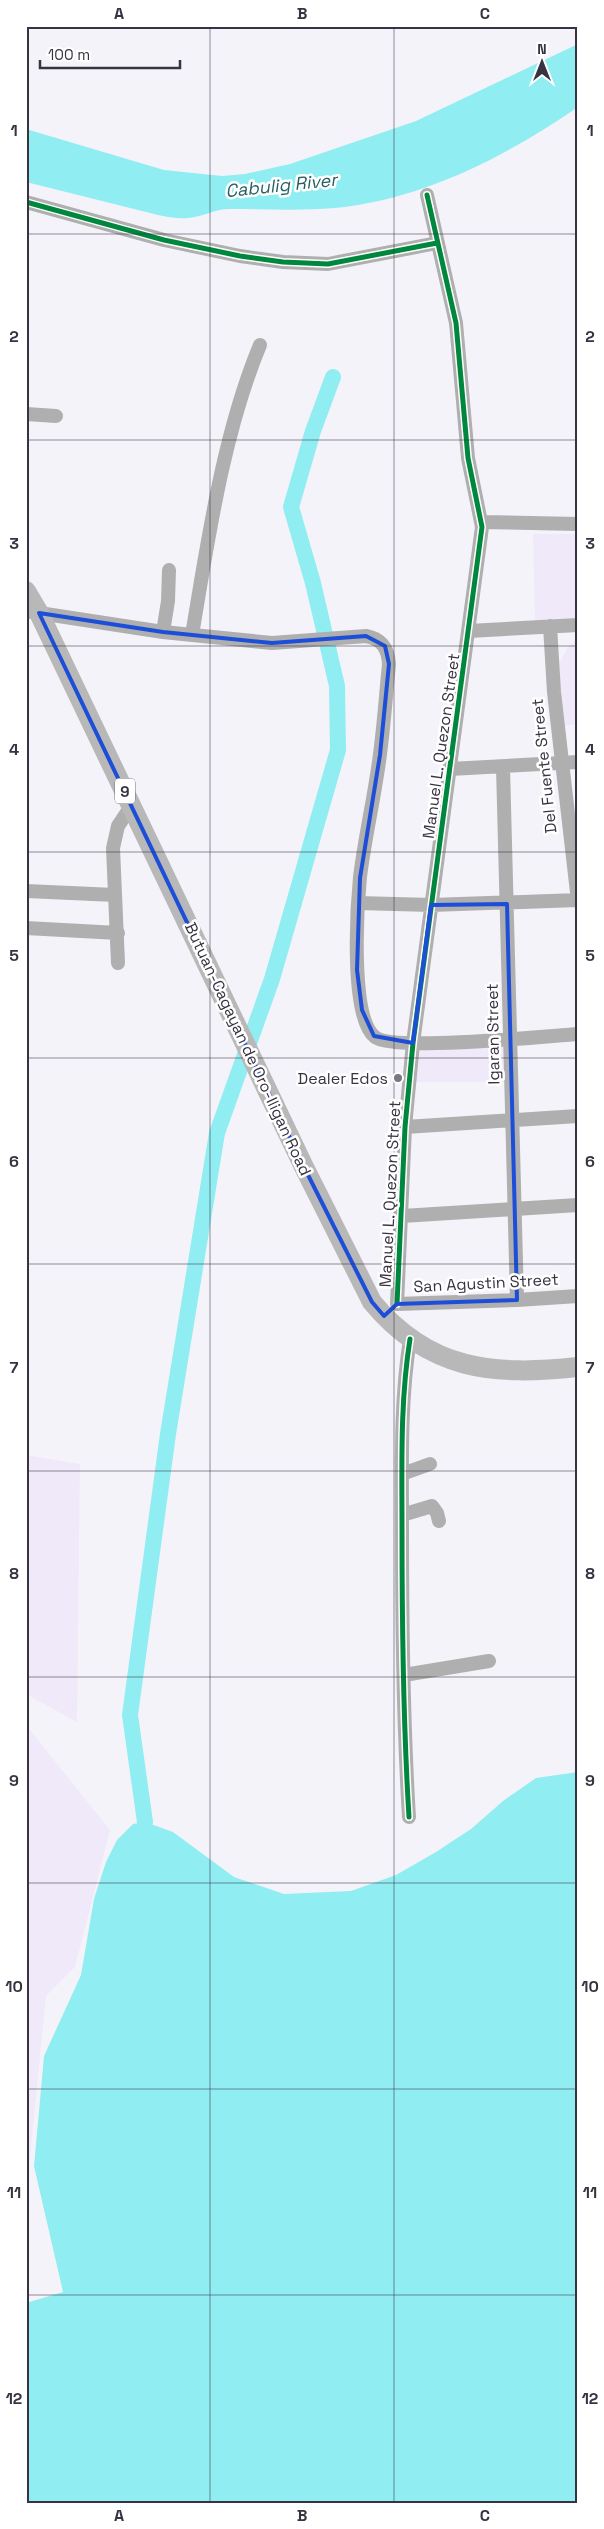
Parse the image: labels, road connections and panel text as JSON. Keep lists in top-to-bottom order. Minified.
{"streets":{"highway":["9","Butuan-Cagayan de Oro-Iligan Road"],"street":["Manuel L. Quezon Street","Del Fuente Street","Igaran Street","San Agustin Street"]},"crossings":[["Manuel L. Quezon Street","Butuan-Cagayan de Oro-Iligan Road"],["Manuel L. Quezon Street","San Agustin Street"],["Igaran Street","San Agustin Street"],["Butuan-Cagayan de Oro-Iligan Road","San Agustin Street"]],"water":["Cabulig River"],"places":["Dealer Edos"],"scale_bar":"100 m","north":"top","grid":{"columns":["A","B","C"],"rows":["1","2","3","4","5","6","7","8","9","10","11","12"]}}
